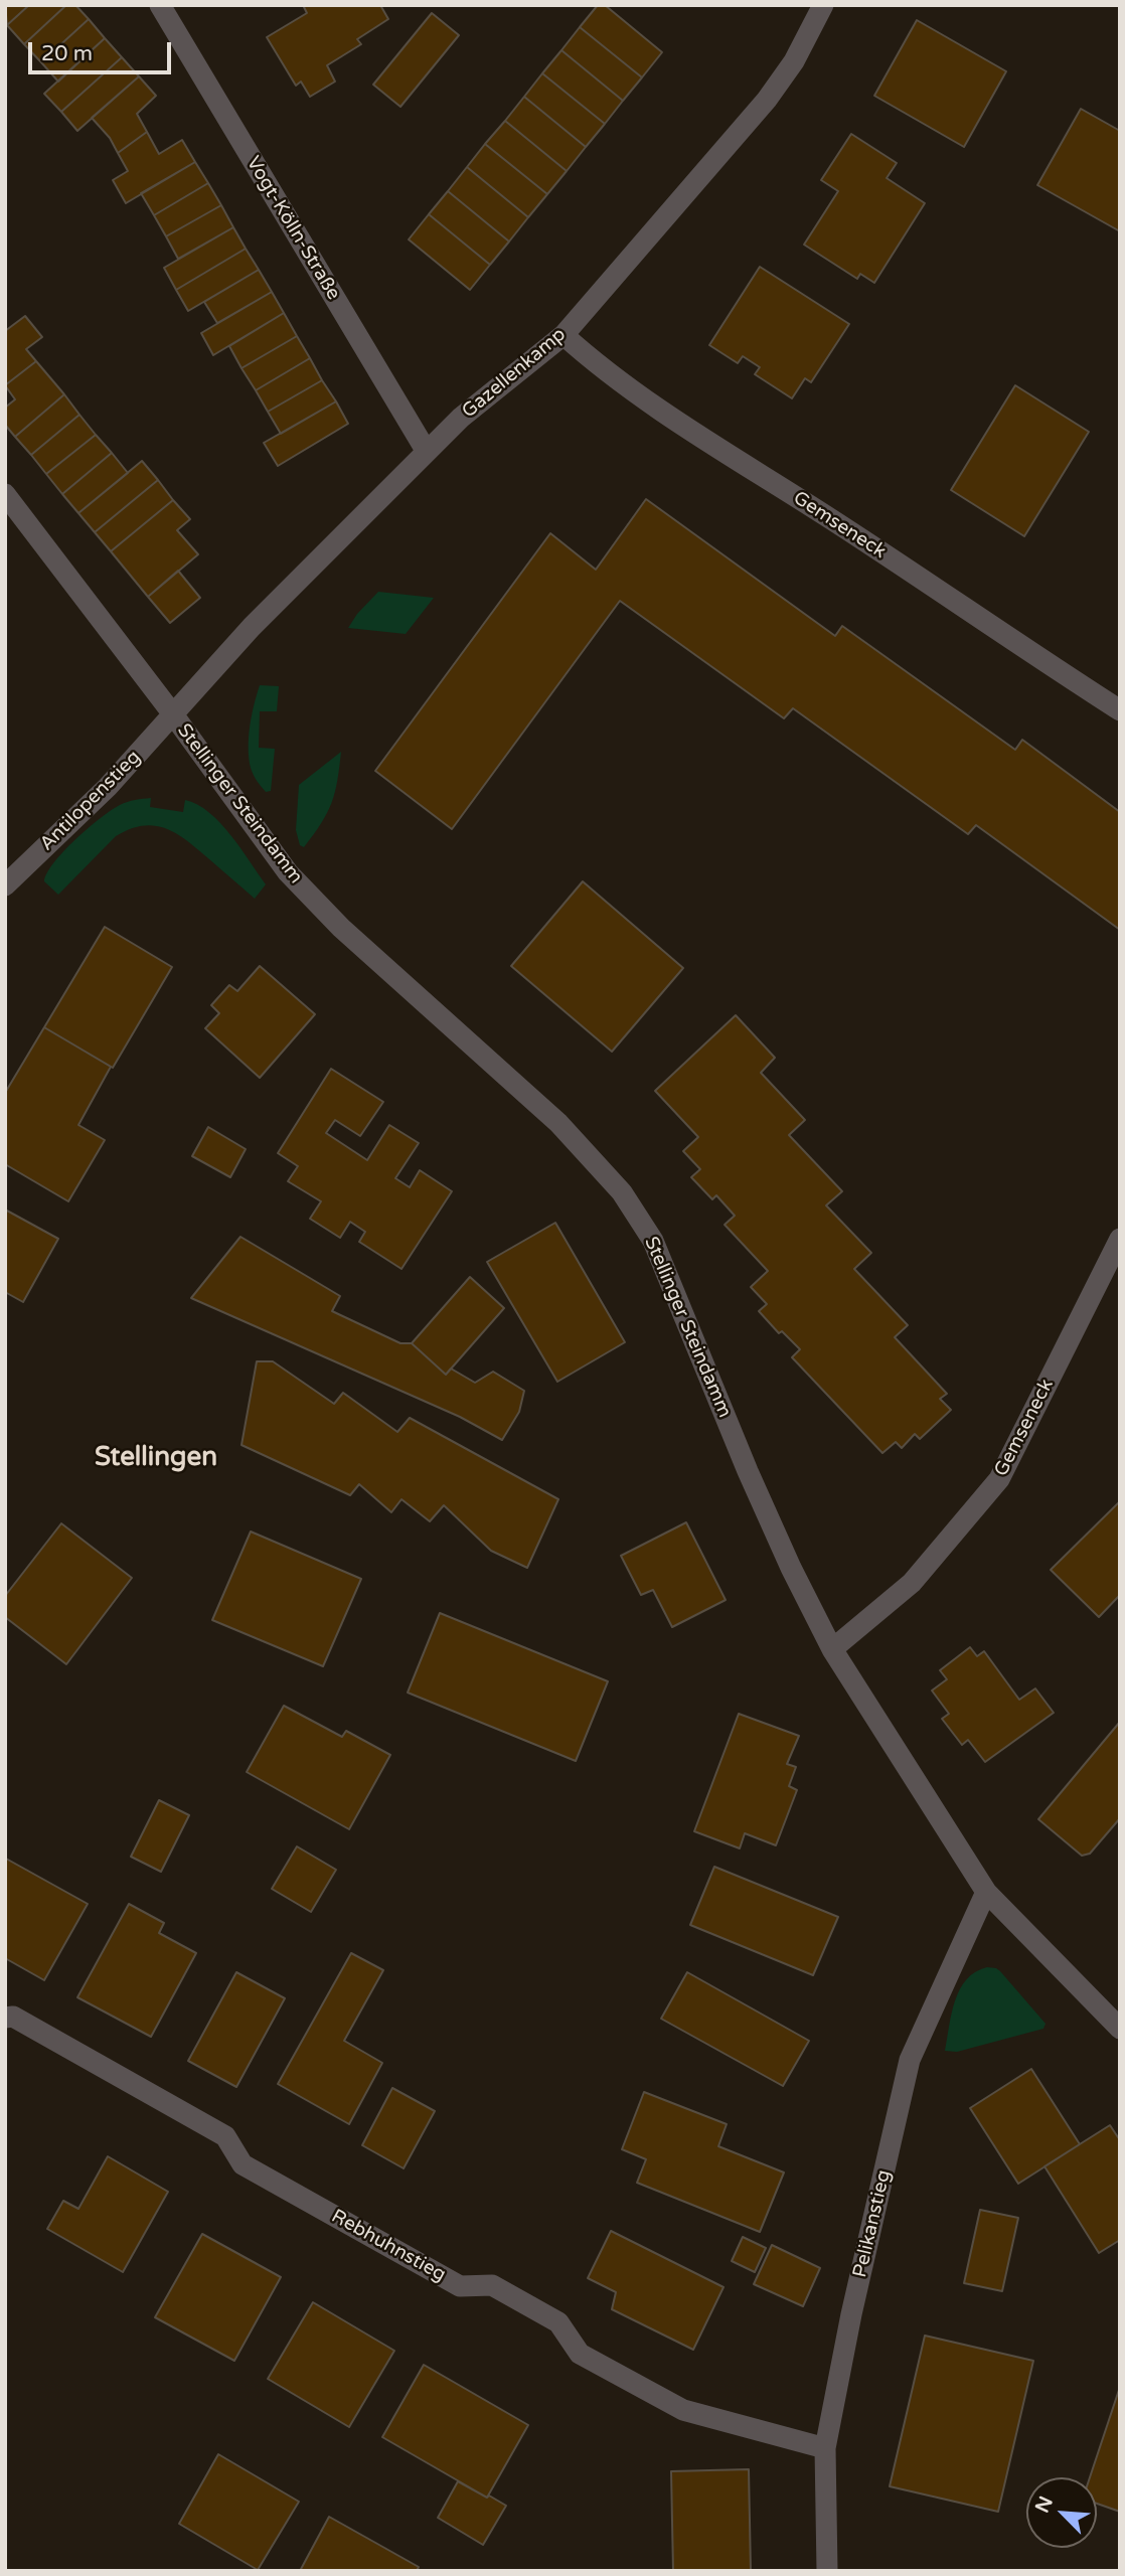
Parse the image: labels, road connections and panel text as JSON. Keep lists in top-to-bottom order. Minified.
{"streets":{"street":["Vogt-Kölln-Straße","Gazellenkamp","Gemseneck","Antilopenstieg","Stellinger Steindamm","Pelikanstieg","Rebhuhnstieg"]},"crossings":[["Vogt-Kölln-Straße","Gazellenkamp"],["Gazellenkamp","Gemseneck"],["Gazellenkamp","Antilopenstieg"],["Gazellenkamp","Stellinger Steindamm"],["Gemseneck","Stellinger Steindamm"],["Antilopenstieg","Stellinger Steindamm"],["Stellinger Steindamm","Pelikanstieg"],["Pelikanstieg","Rebhuhnstieg"]],"districts":["Stellingen"],"scale_bar":"20 m","north":"top left"}
